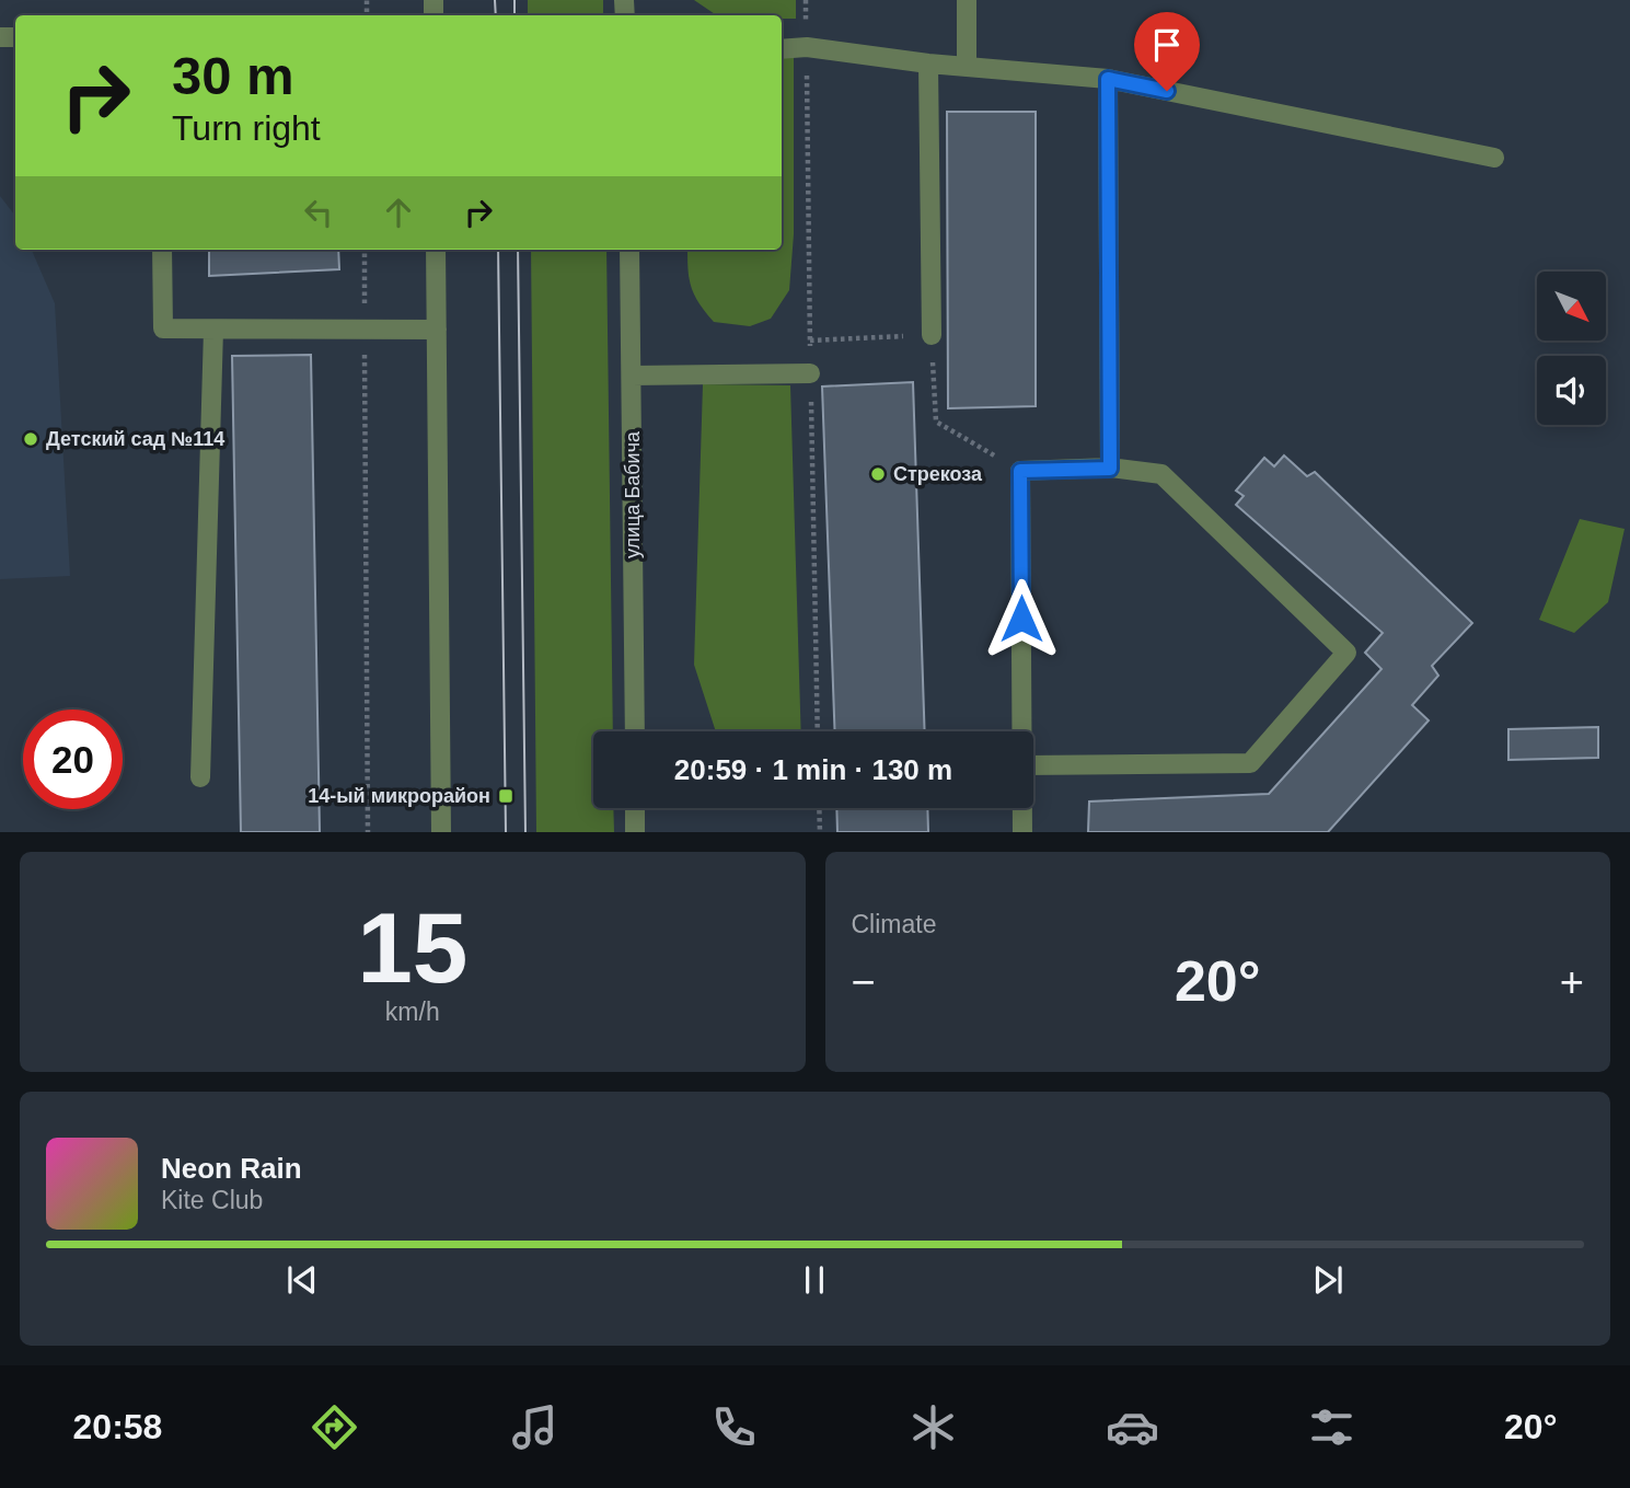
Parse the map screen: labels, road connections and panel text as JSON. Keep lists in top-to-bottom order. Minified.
{"streets":{"street":["улица Бабича"]},"places":{"other":["Детский сад №114","Стрекоза"],"transit":["14-ый микрорайон"]},"north":"bottom right","page":{"turn":["30 m","Turn right"],"limit":"20","trip":"20:59 · 1 min · 130 m","tile":[["15","km/h"],"Climate"],"heat":["−","20°","+"],"song":["Neon Rain","Kite Club"],"tabs":["20:58","20°"]}}
